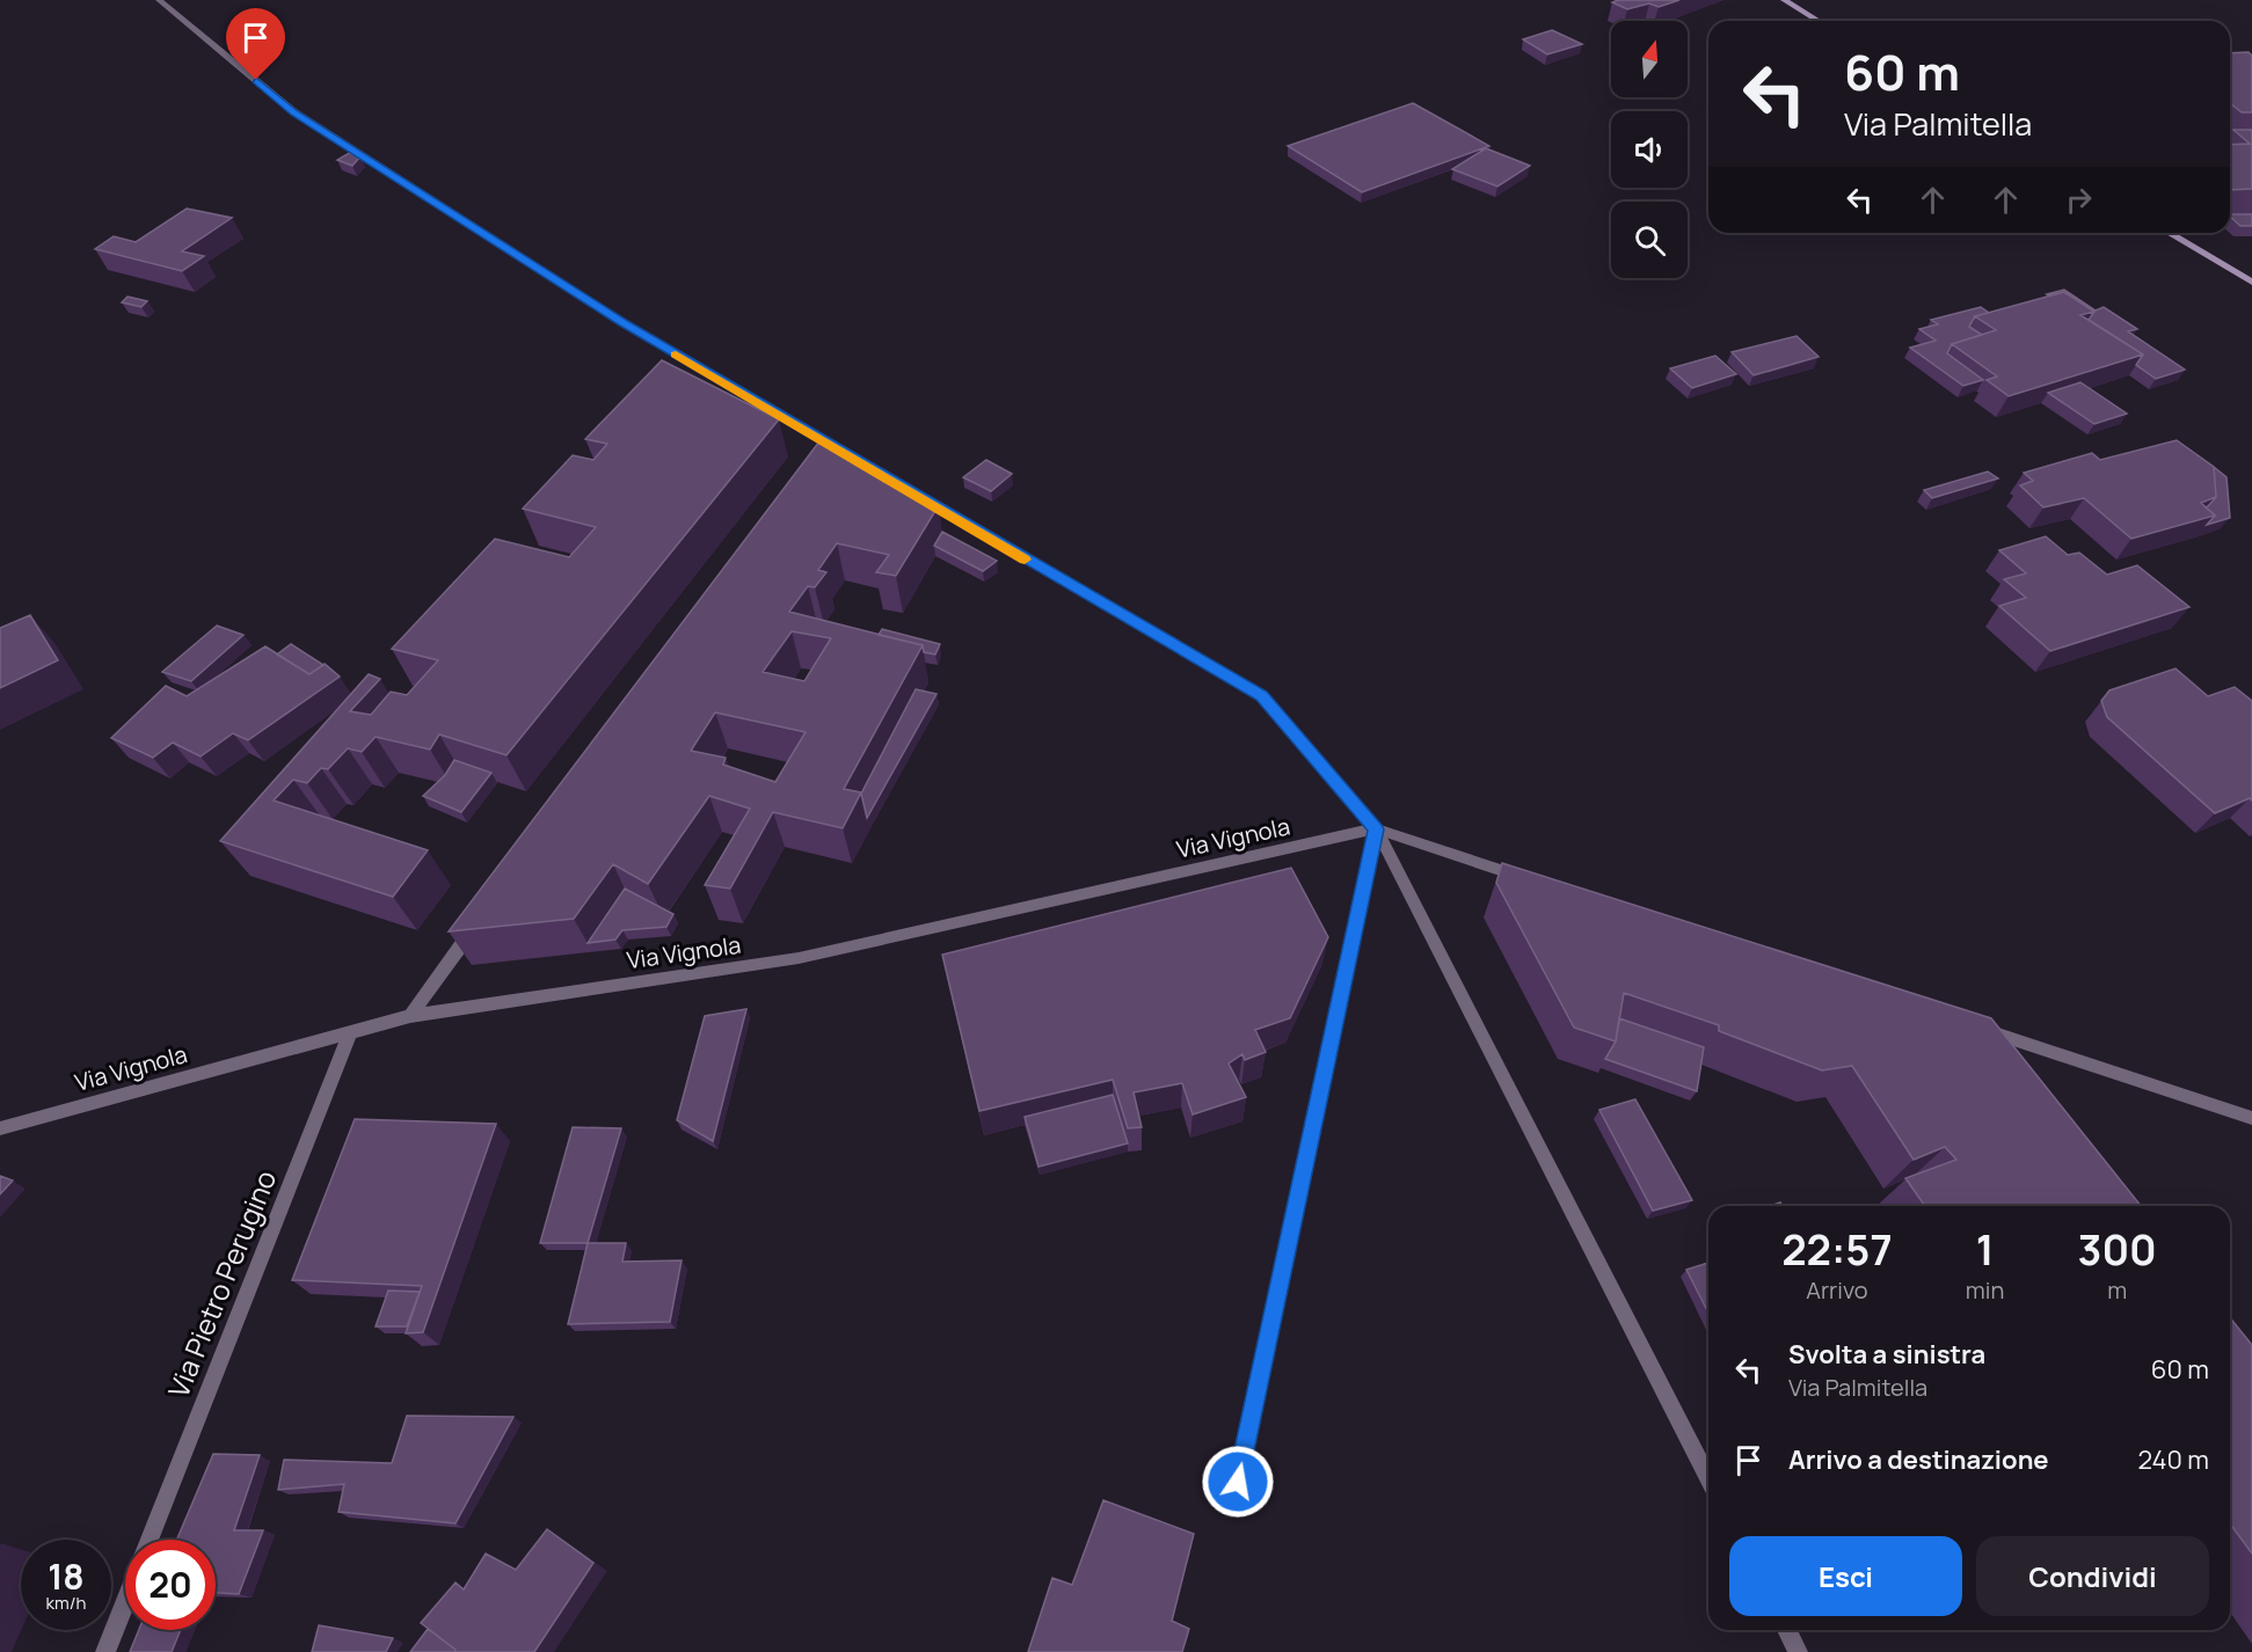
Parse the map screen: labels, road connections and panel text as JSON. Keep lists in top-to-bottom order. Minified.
{"streets":{"street":["Via Vignola","Via Pietro Perugino"]},"crossings":[["Via Vignola","Via Pietro Perugino"]],"north":"top","page":{"turn":["60 m","Via Palmitella"],"eta":["22:57","Arrivo","1","min","300","m"],"list":[{"name":"Svolta a sinistra","note":"Via Palmitella","value":"60 m"},{"name":"Arrivo a destinazione","value":"240 m"}],"buttons":["Esci","Condividi"],"speed":"18 km/h","limit":"20"}}
